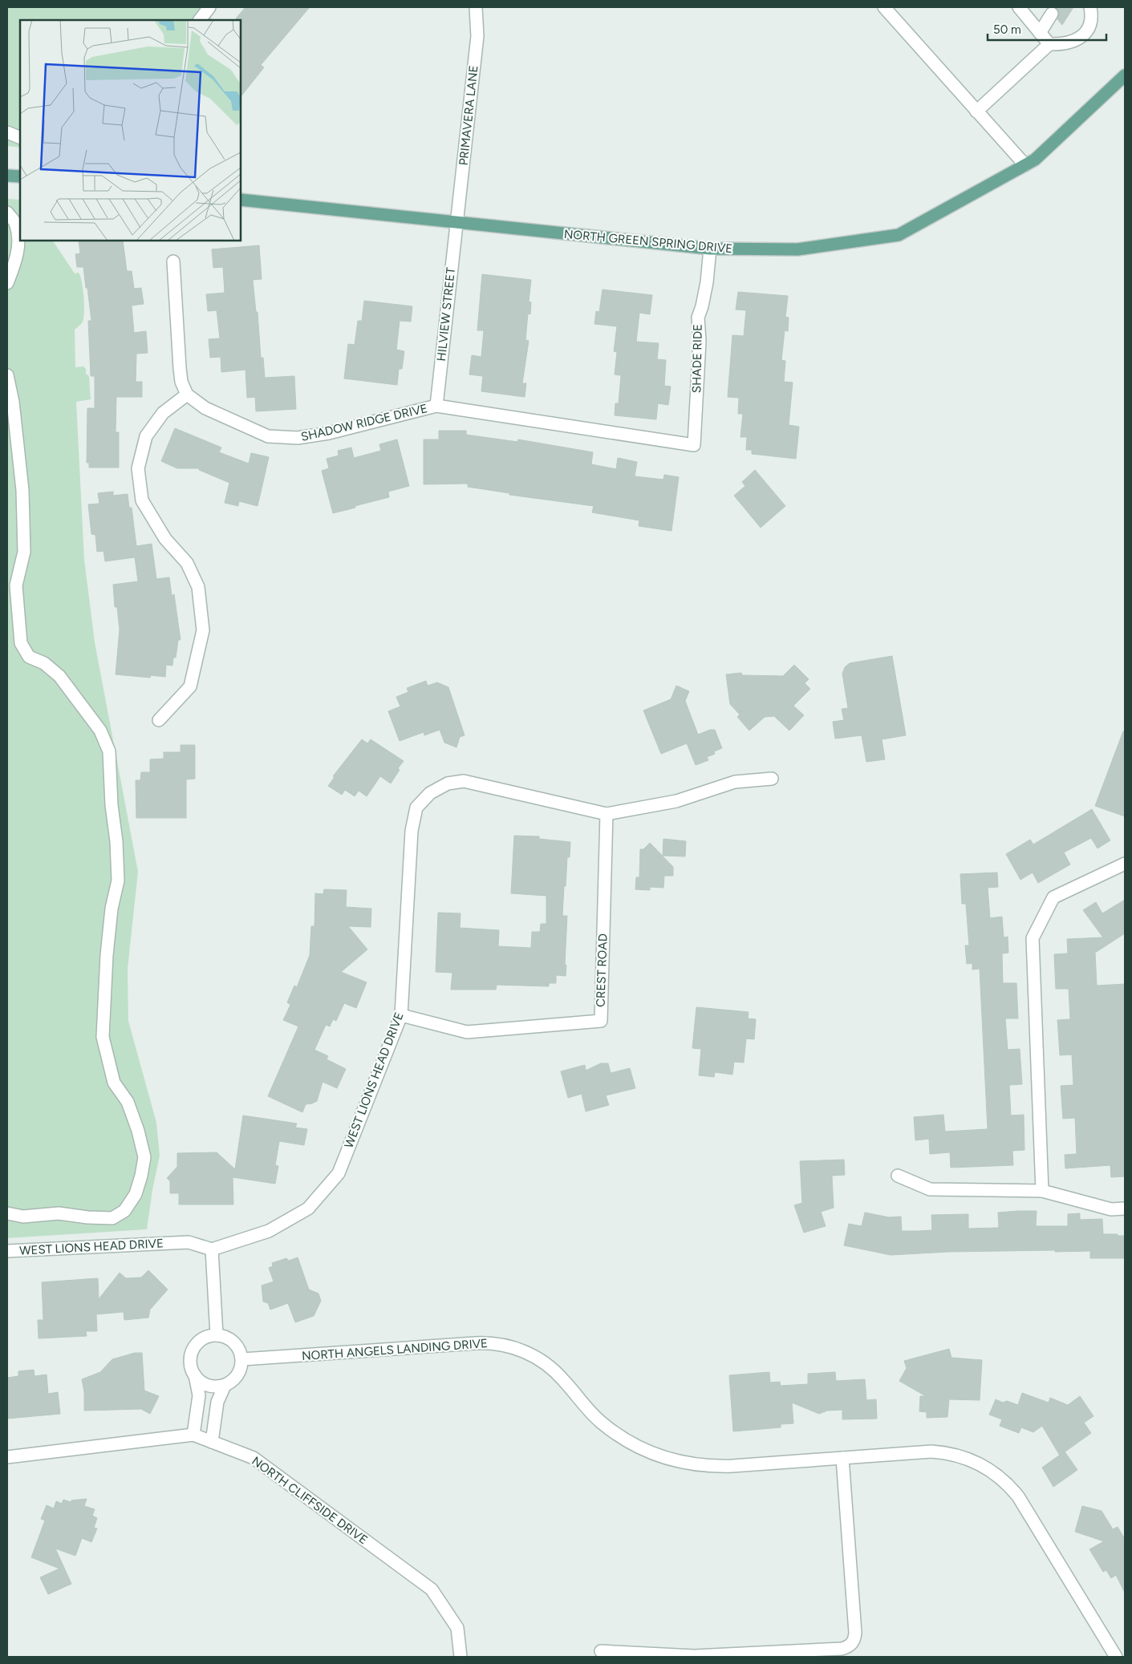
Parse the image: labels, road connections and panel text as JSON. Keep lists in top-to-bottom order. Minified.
{"streets":{"main road":["NORTH GREEN SPRING DRIVE"],"street":["PRIMAVERA LANE","HILVIEW STREET","SHADE RIDE","SHADOW RIDGE DRIVE","CREST ROAD","WEST LIONS HEAD DRIVE","NORTH ANGELS LANDING DRIVE","NORTH CLIFFSIDE DRIVE"]},"crossings":[["PRIMAVERA LANE","NORTH GREEN SPRING DRIVE"],["PRIMAVERA LANE","HILVIEW STREET"],["NORTH GREEN SPRING DRIVE","HILVIEW STREET"],["NORTH GREEN SPRING DRIVE","SHADE RIDE"],["HILVIEW STREET","SHADOW RIDGE DRIVE"],["SHADE RIDE","SHADOW RIDGE DRIVE"],["CREST ROAD","WEST LIONS HEAD DRIVE"]],"scale_bar":"50 m"}
